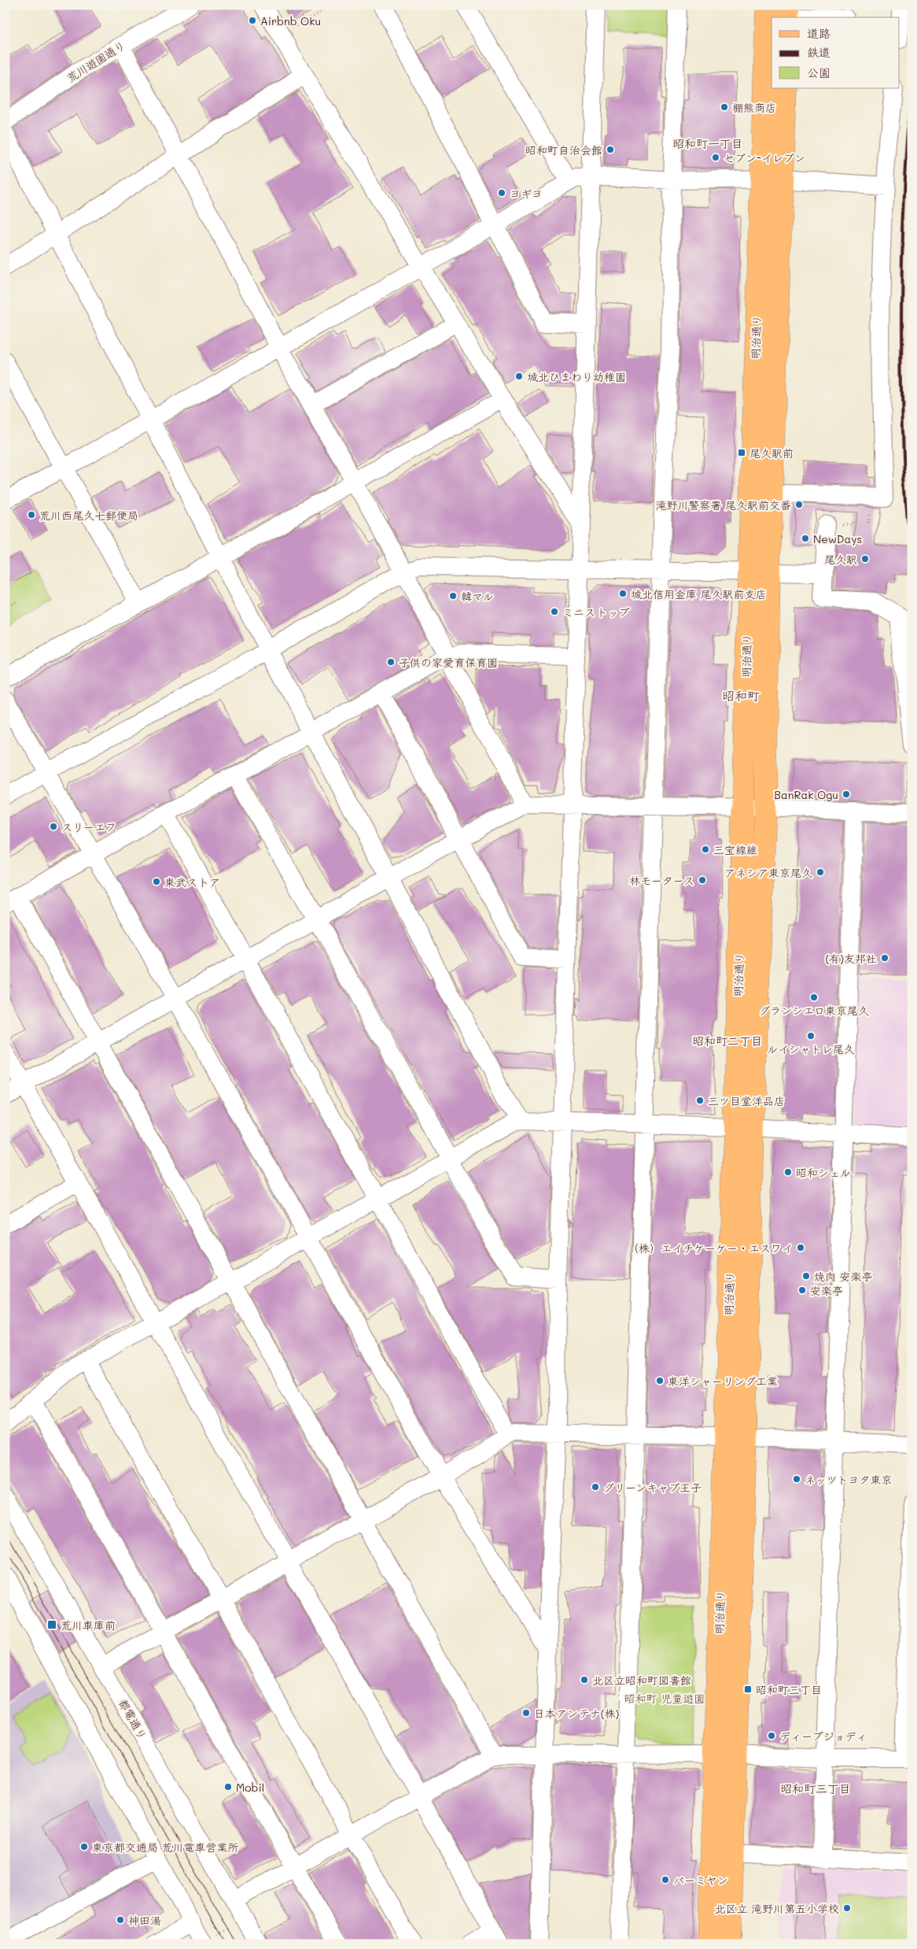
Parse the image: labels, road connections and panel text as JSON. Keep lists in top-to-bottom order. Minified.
{"streets":{"main road":["明治通り"],"street":["荒川遊園通り","都電通り"]},"districts":["昭和町一丁目","昭和町","昭和町二丁目","昭和町三丁目"],"parks":["昭和町 児童遊園"],"places":{"other":["Airbnb Oku","棚熊商店","昭和町自治会館","セブン-イレブン","ヨギヨ","城北ひまわり幼稚園","滝野川警察署 尾久駅前交番","荒川西尾久七郵便局","NewDays","尾久駅","城北信用金庫 尾久駅前支店","韓マル","ミニストップ","子供の家愛育保育園","BanRak Ogu","スリーエフ","三宝線維","アネシア東京尾久","林モータース","東武ストア","(有)友邦社","グランシエロ東京尾久","ルイシャトレ尾久","三ツ目堂洋品店","昭和シェル","（株）エイチケーケー・エスワイ","焼肉 安楽亭","安楽亭","東洋シャーリング工業","ネッツトヨタ東京","グリーンキャブ王子","北区立昭和町図書館","日本アンテナ(株)","ディープジョディ","Mobil","東京都交通局 荒川電車営業所","バーミヤン","北区立 滝野川第五小学校","神田湯"],"transit":["尾久駅前","荒川車庫前","昭和町三丁目"]},"legend":["道路","鉄道","公園"]}
